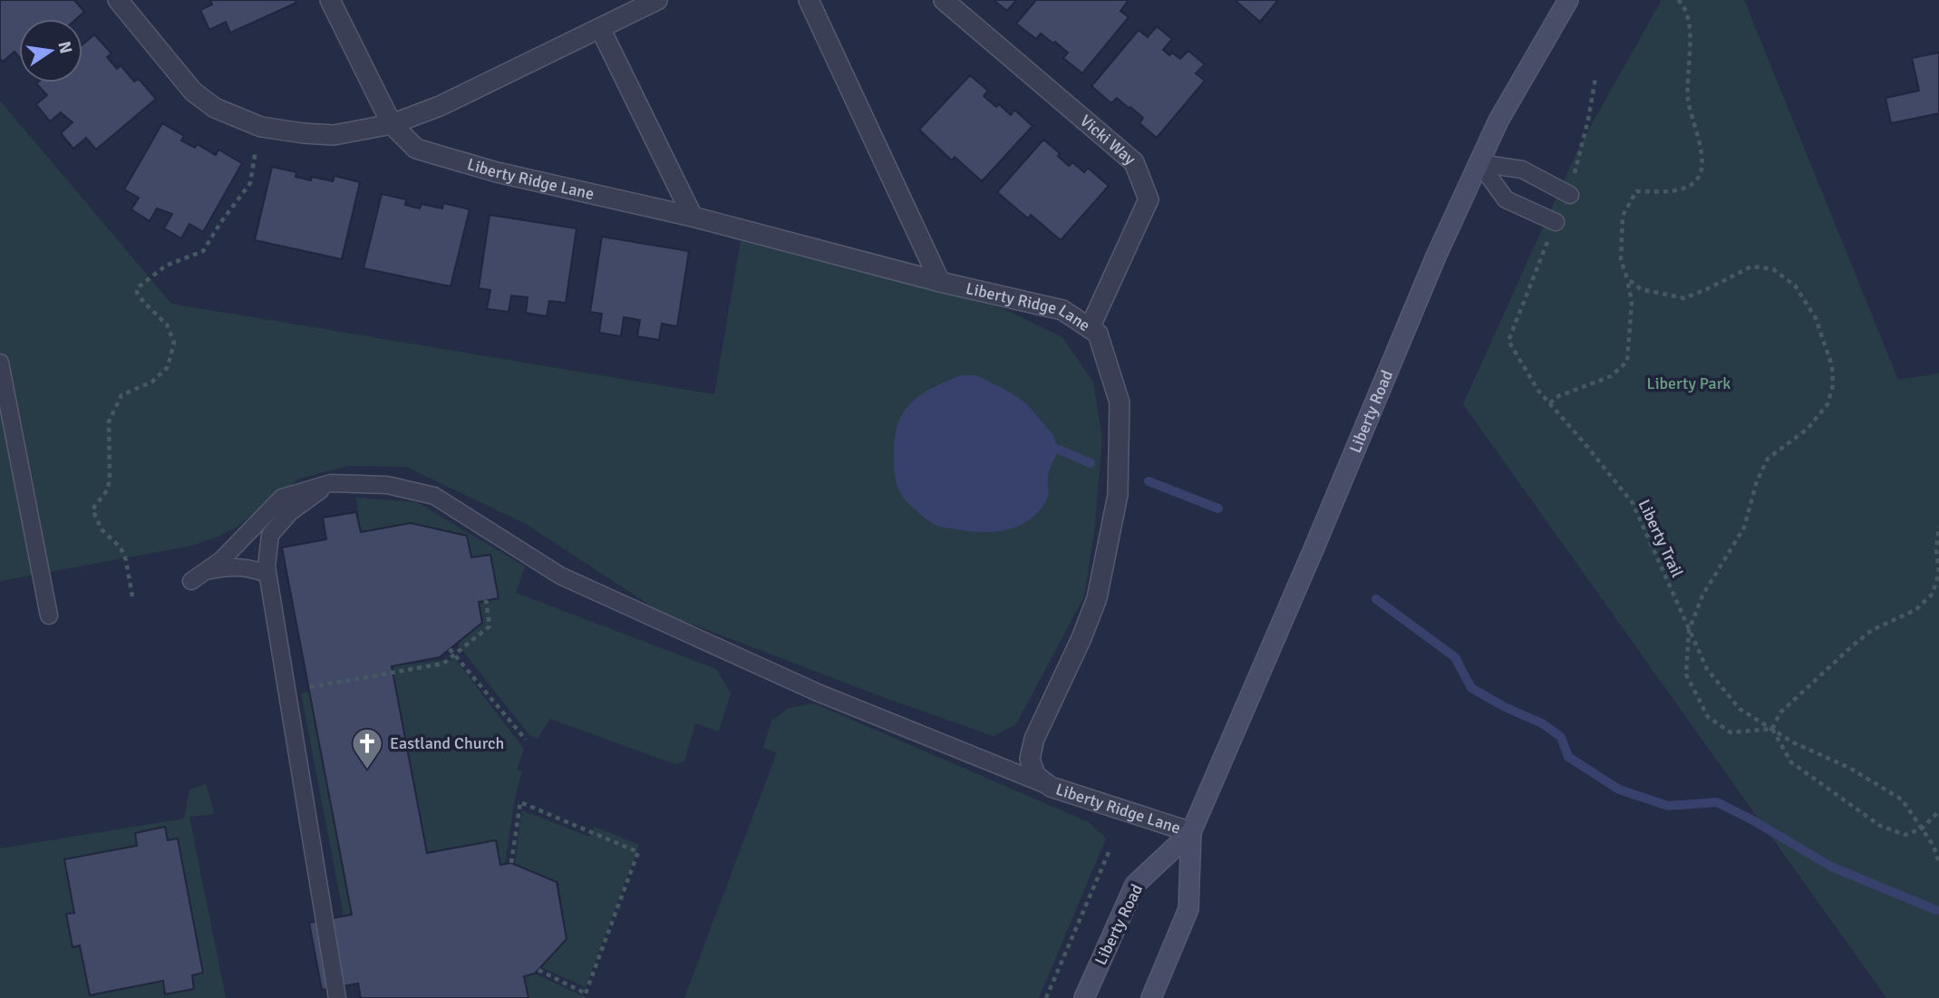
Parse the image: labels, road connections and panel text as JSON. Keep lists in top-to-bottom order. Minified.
{"streets":{"main road":["Liberty Road"],"street":["Vicki Way","Liberty Ridge Lane"],"path":["Liberty Trail"]},"crossings":[["Vicki Way","Liberty Ridge Lane"],["Liberty Ridge Lane","Liberty Road"]],"parks":["Liberty Park"],"places":{"church":["Eastland Church"]},"north":"right"}
